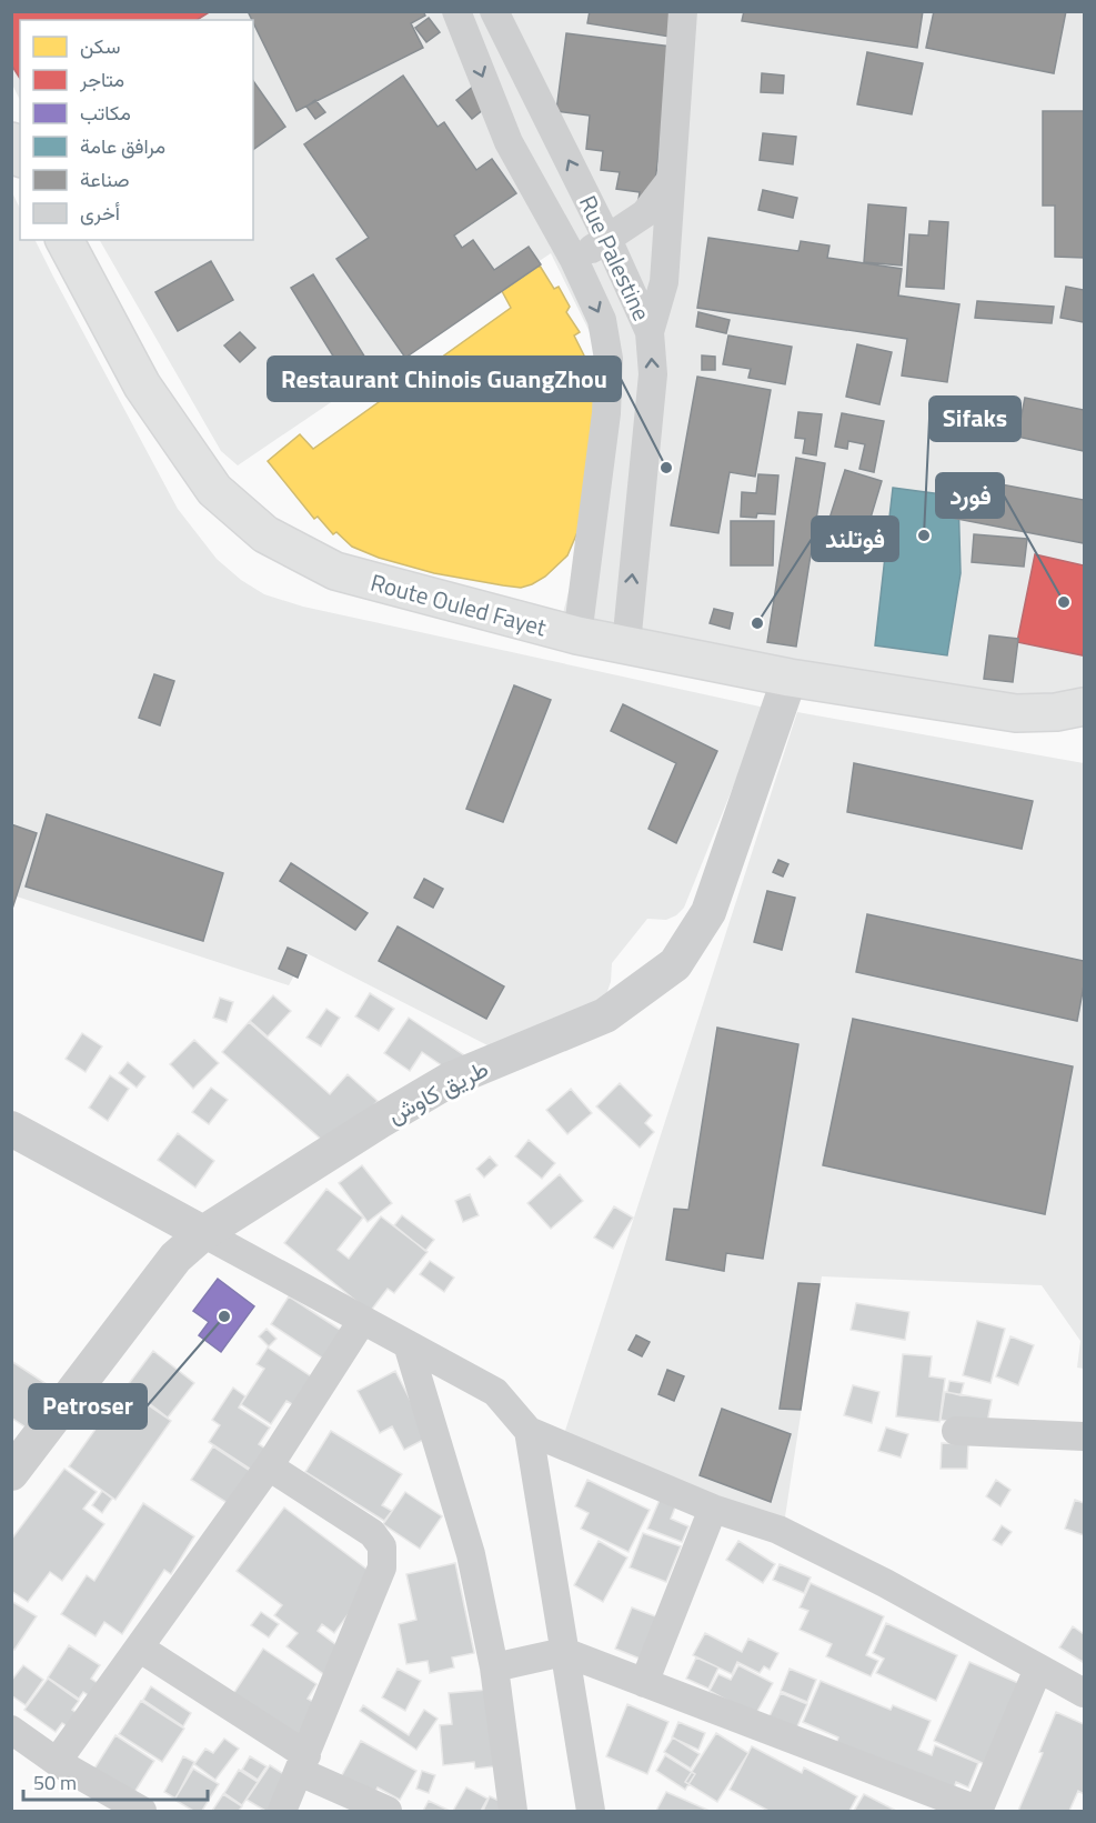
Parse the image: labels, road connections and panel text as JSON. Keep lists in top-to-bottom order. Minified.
{"streets":{"main road":["Route Ouled Fayet"],"street":["Rue Palestine","طريق كاوش"]},"crossings":[["Rue Palestine","Route Ouled Fayet"],["Route Ouled Fayet","طريق كاوش"]],"places":["Restaurant Chinois GuangZhou","Sifaks","فورد","فوتلند","Petroser"],"legend":["سكن","متاجر","مكاتب","مرافق عامة","صناعة","أخرى"],"scale_bar":"50 m"}
